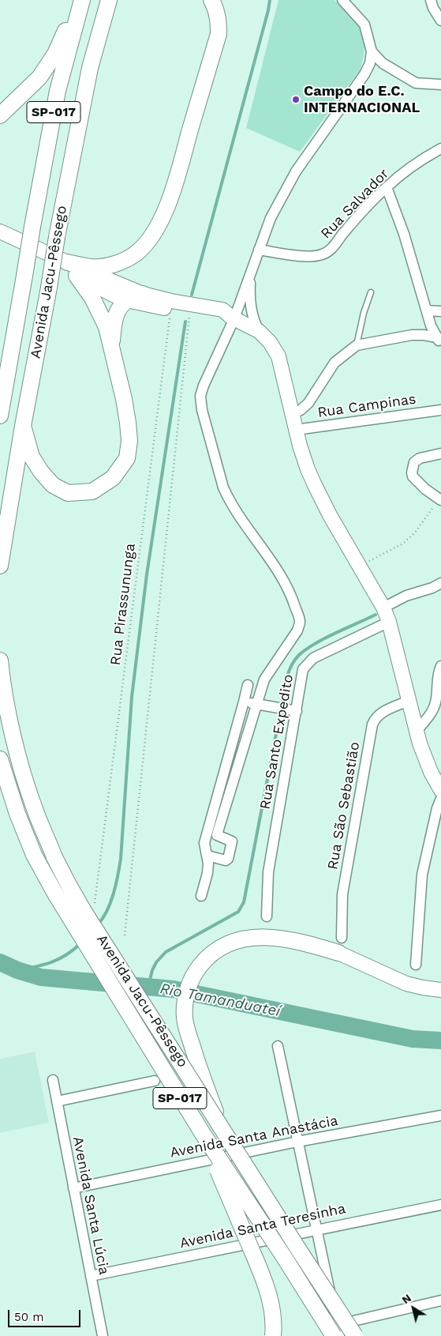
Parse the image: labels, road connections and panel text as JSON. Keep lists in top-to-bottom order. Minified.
{"streets":{"highway":["SP-017","Avenida Jacu-Pêssego"],"street":["Rua Salvador","Rua Campinas","Rua Santo Expedito","Rua São Sebastião","Avenida Santa Anastácia","Avenida Santa Lúcia","Avenida Santa Teresinha"],"path":["Rua Pirassununga"]},"crossings":[["Avenida Santa Anastácia","Avenida Santa Lúcia"],["Avenida Santa Lúcia","Avenida Santa Teresinha"]],"water":["Rio Tamanduateí"],"places":["Campo do E.C. INTERNACIONAL"],"scale_bar":"50 m","north":"top left"}
